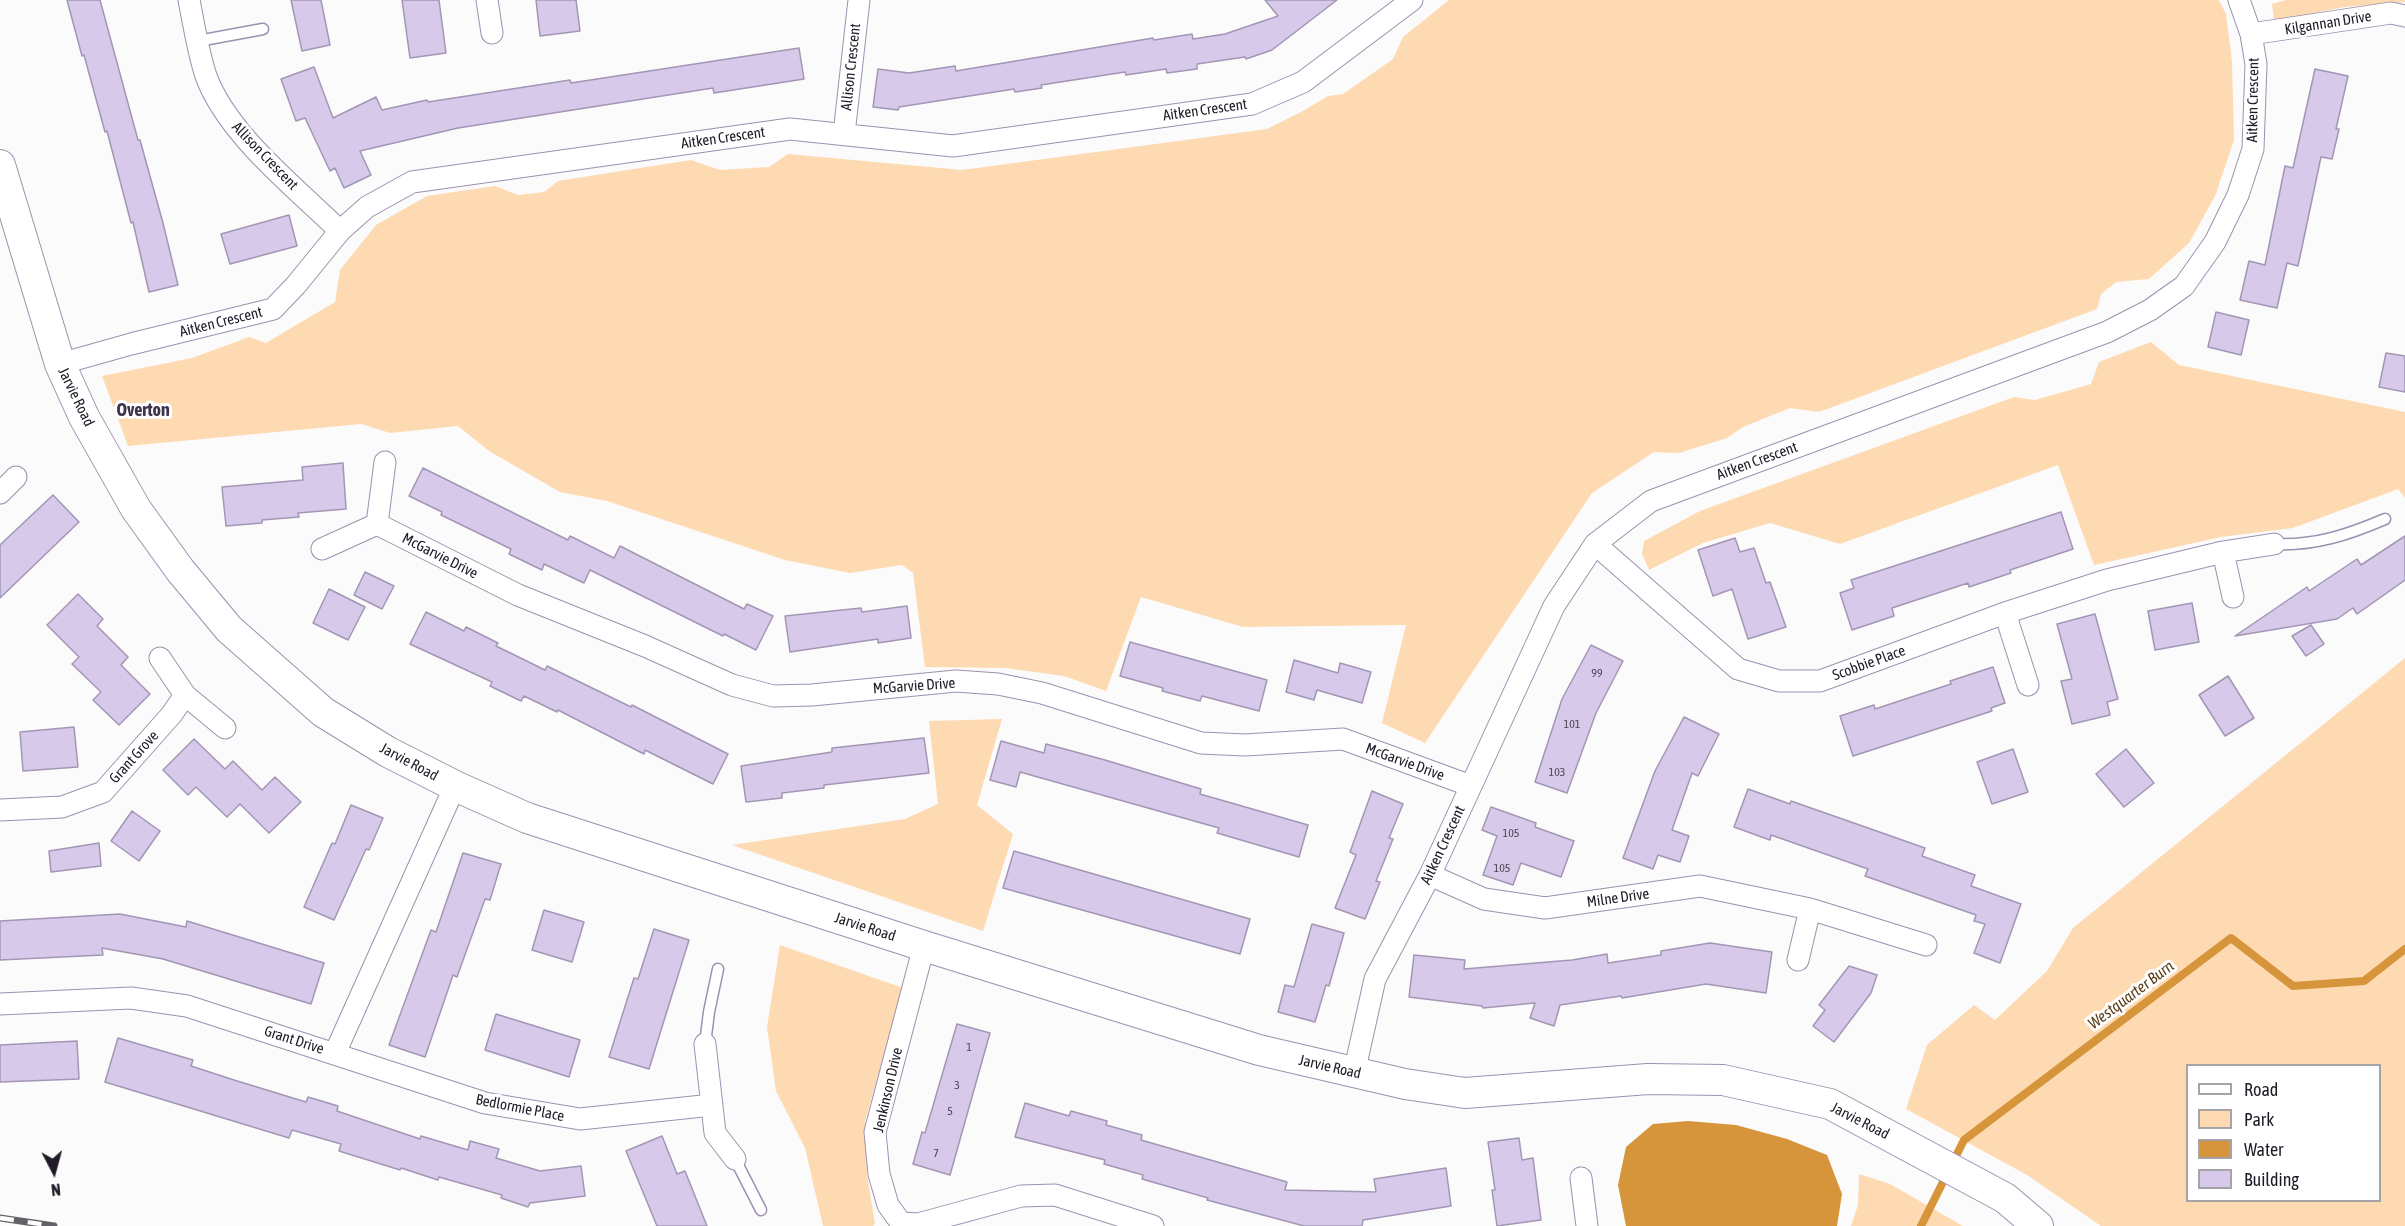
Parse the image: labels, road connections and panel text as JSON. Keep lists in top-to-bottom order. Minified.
{"streets":{"street":["Kilgannan Drive","Allison Crescent","Aitken Crescent","Jarvie Road","McGarvie Drive","Scobbie Place","Grant Grove","Milne Drive","Grant Drive","Jenkinson Drive","Bedlormie Place"]},"crossings":[["Kilgannan Drive","Aitken Crescent"],["Allison Crescent","Aitken Crescent"],["Aitken Crescent","Jarvie Road"],["Aitken Crescent","McGarvie Drive"],["Aitken Crescent","Scobbie Place"],["Aitken Crescent","Milne Drive"],["Jarvie Road","Grant Drive"],["Jarvie Road","Jenkinson Drive"],["Grant Drive","Bedlormie Place"]],"districts":["Overton"],"water":["Westquarter Burn"],"house_numbers":["99","101","103","105","105","1","3","5","7"],"legend":["Road","Park","Water","Building"],"north":"bottom"}
